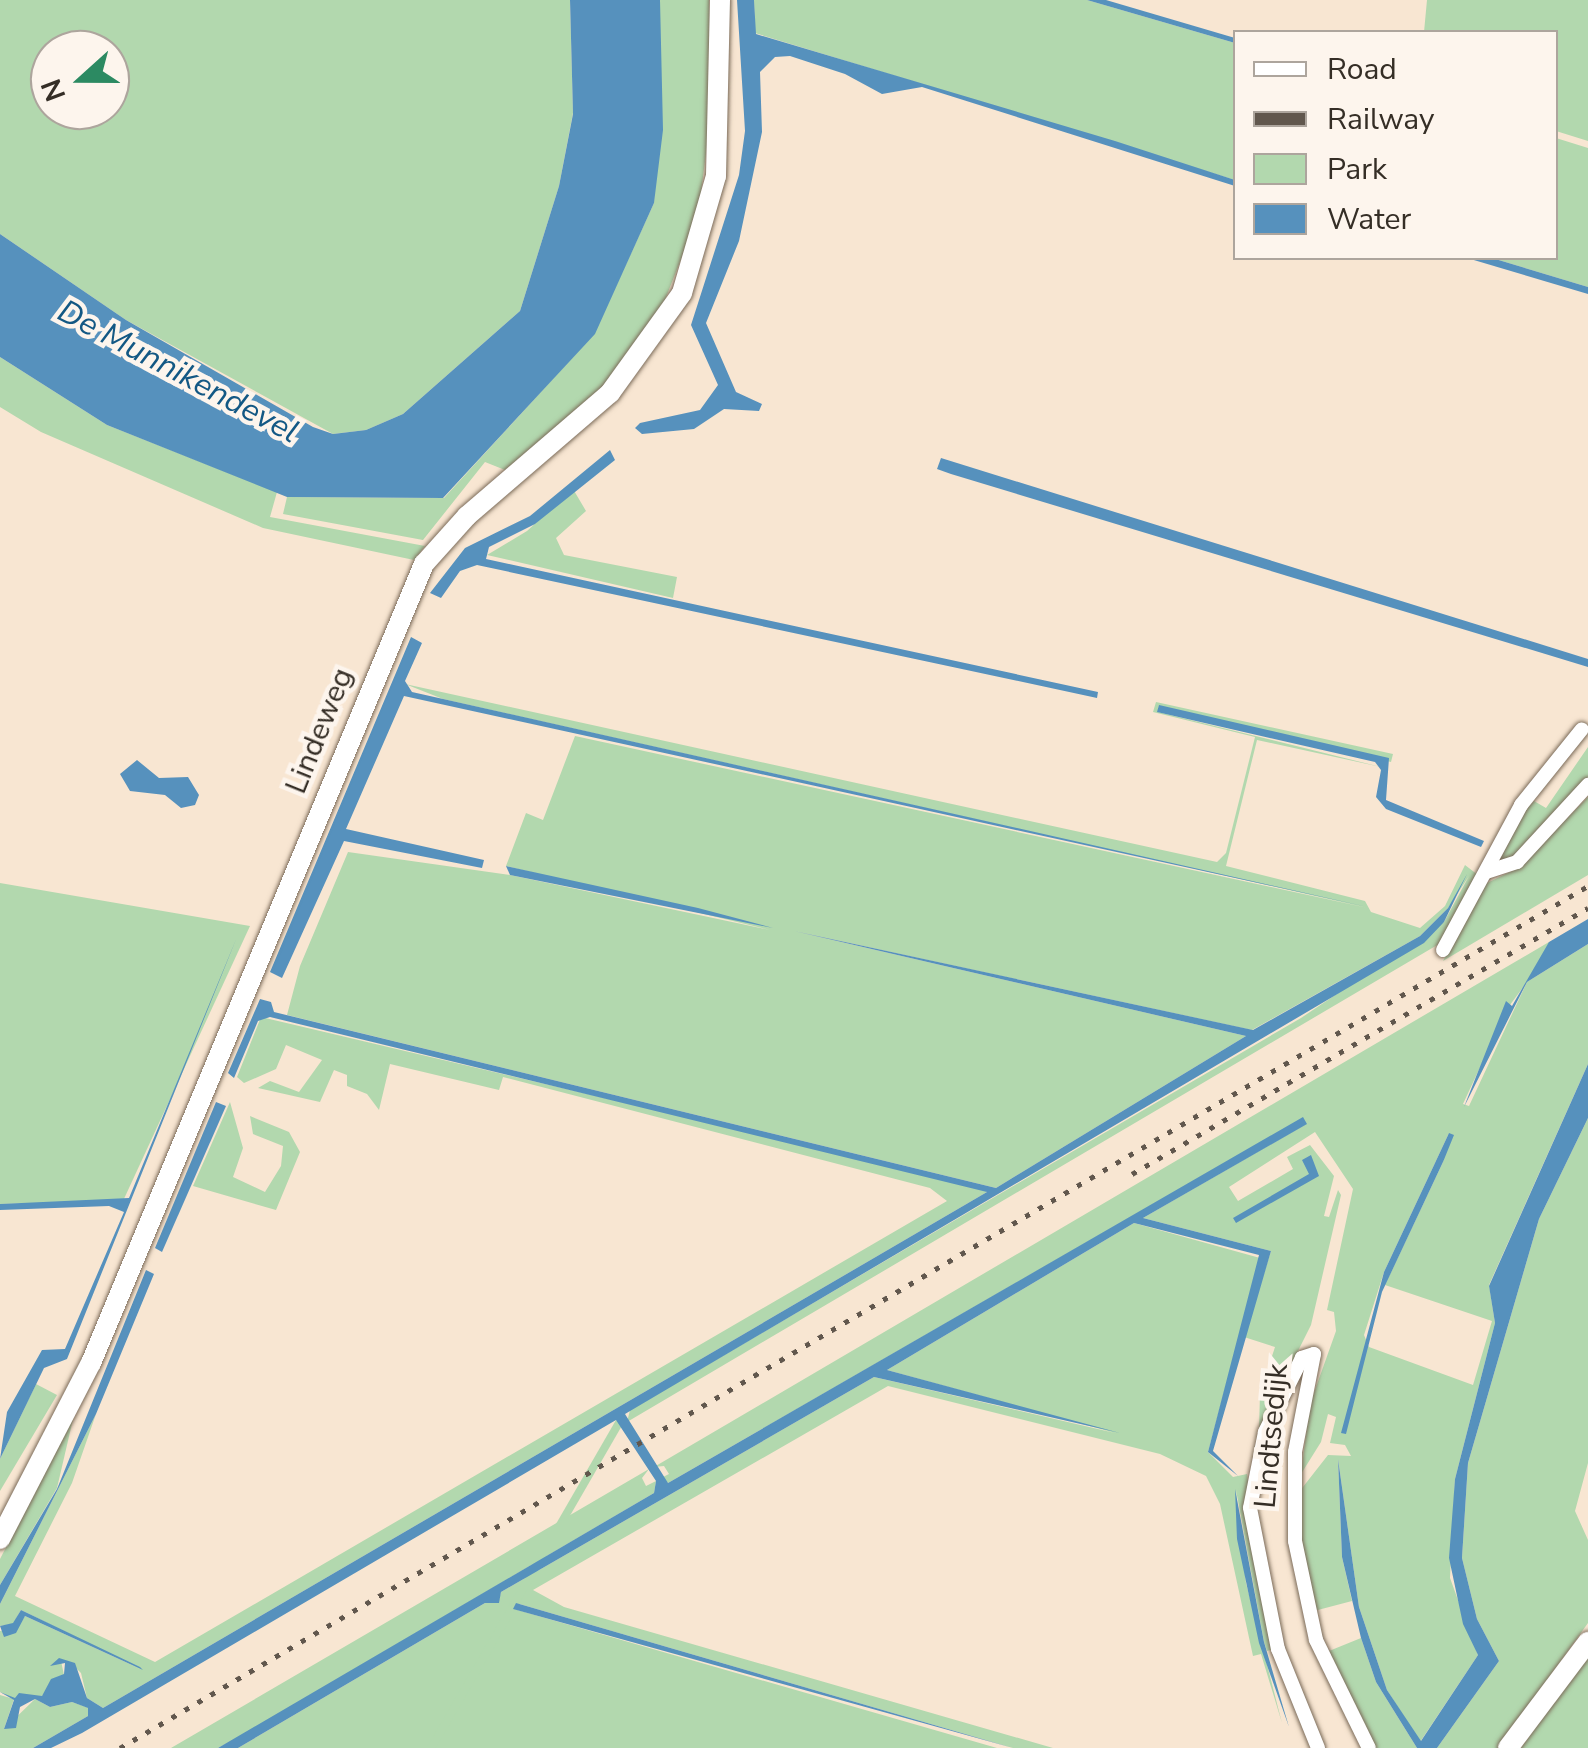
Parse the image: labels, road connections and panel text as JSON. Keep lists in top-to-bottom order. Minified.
{"streets":{"main road":["Lindeweg"],"street":["Lindtsedijk"]},"water":["De Munnikendevel"],"legend":["Road","Railway","Park","Water"],"north":"left"}
